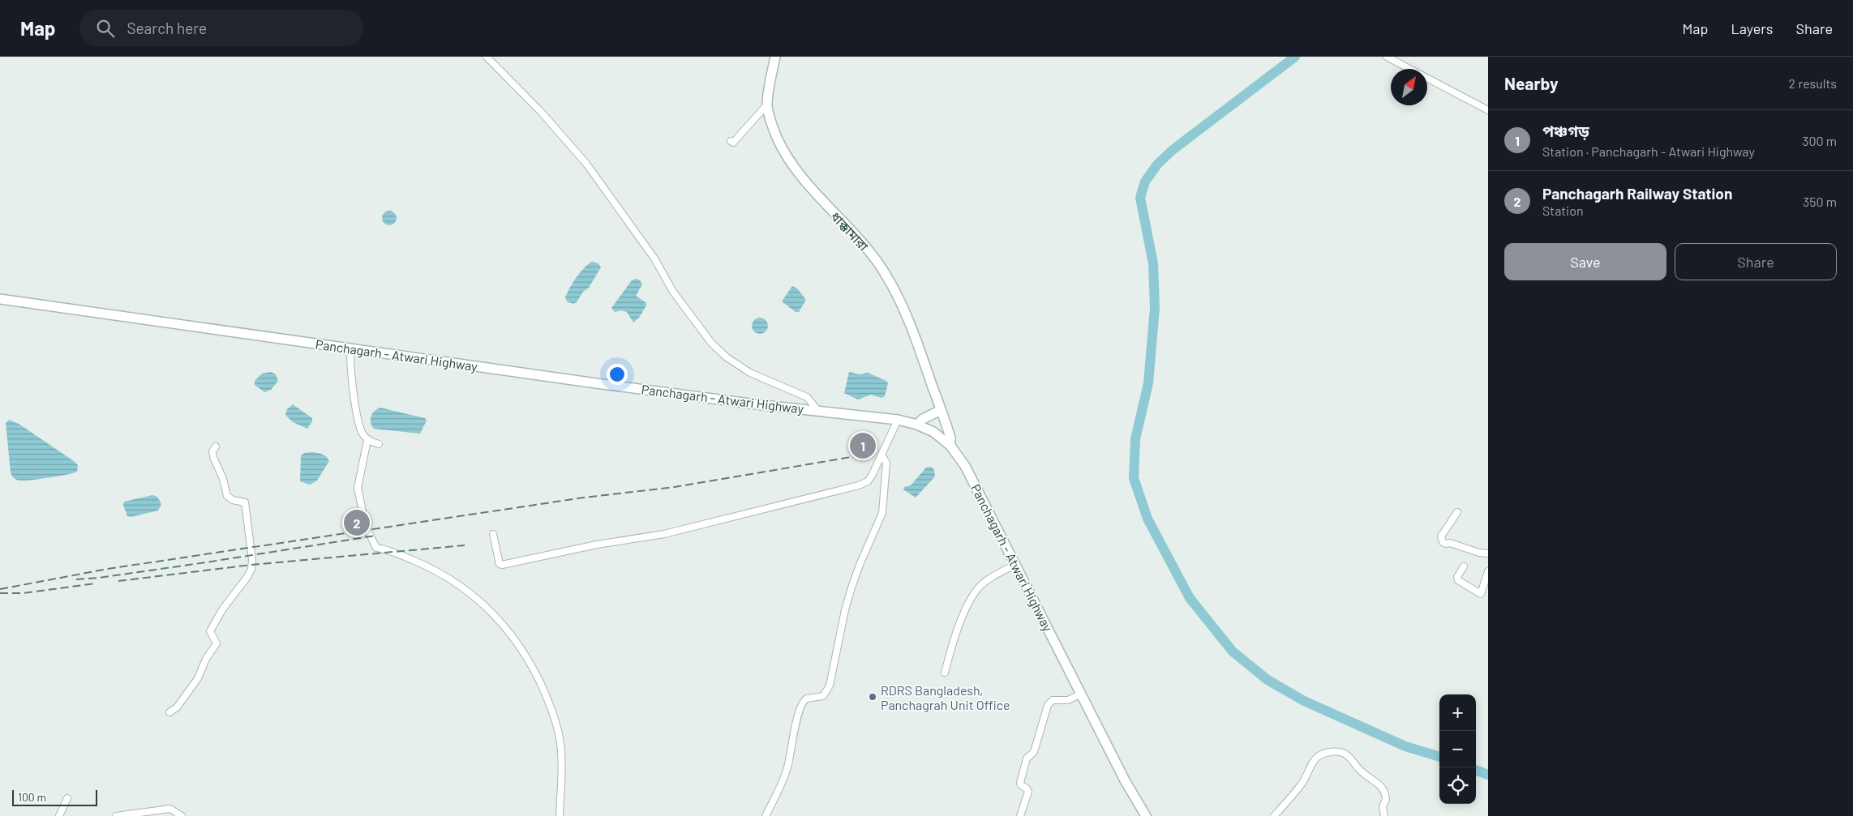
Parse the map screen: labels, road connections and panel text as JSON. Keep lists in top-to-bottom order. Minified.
{"streets":{"main road":["ধাক্কামারা","Panchagarh - Atwari Highway"]},"crossings":[["ধাক্কামারা","Panchagarh - Atwari Highway"]],"places":["RDRS Bangladesh, Panchagrah Unit Office"],"scale_bar":"100 m","north":"top right","page":{"header":"Map","search":"Search here","nav":["Map","Layers","Share"],"heading":["Nearby","2 results"],"list":[{"mark":"1","name":"পঞ্চগড়","note":"Station · Panchagarh - Atwari Highway","value":"300 m"},{"mark":"2","name":"Panchagarh Railway Station","note":"Station","value":"350 m"}],"buttons":["Save","Share"],"pins":["1","2"],"map_buttons":["+","−"],"scale":"100 m"}}
